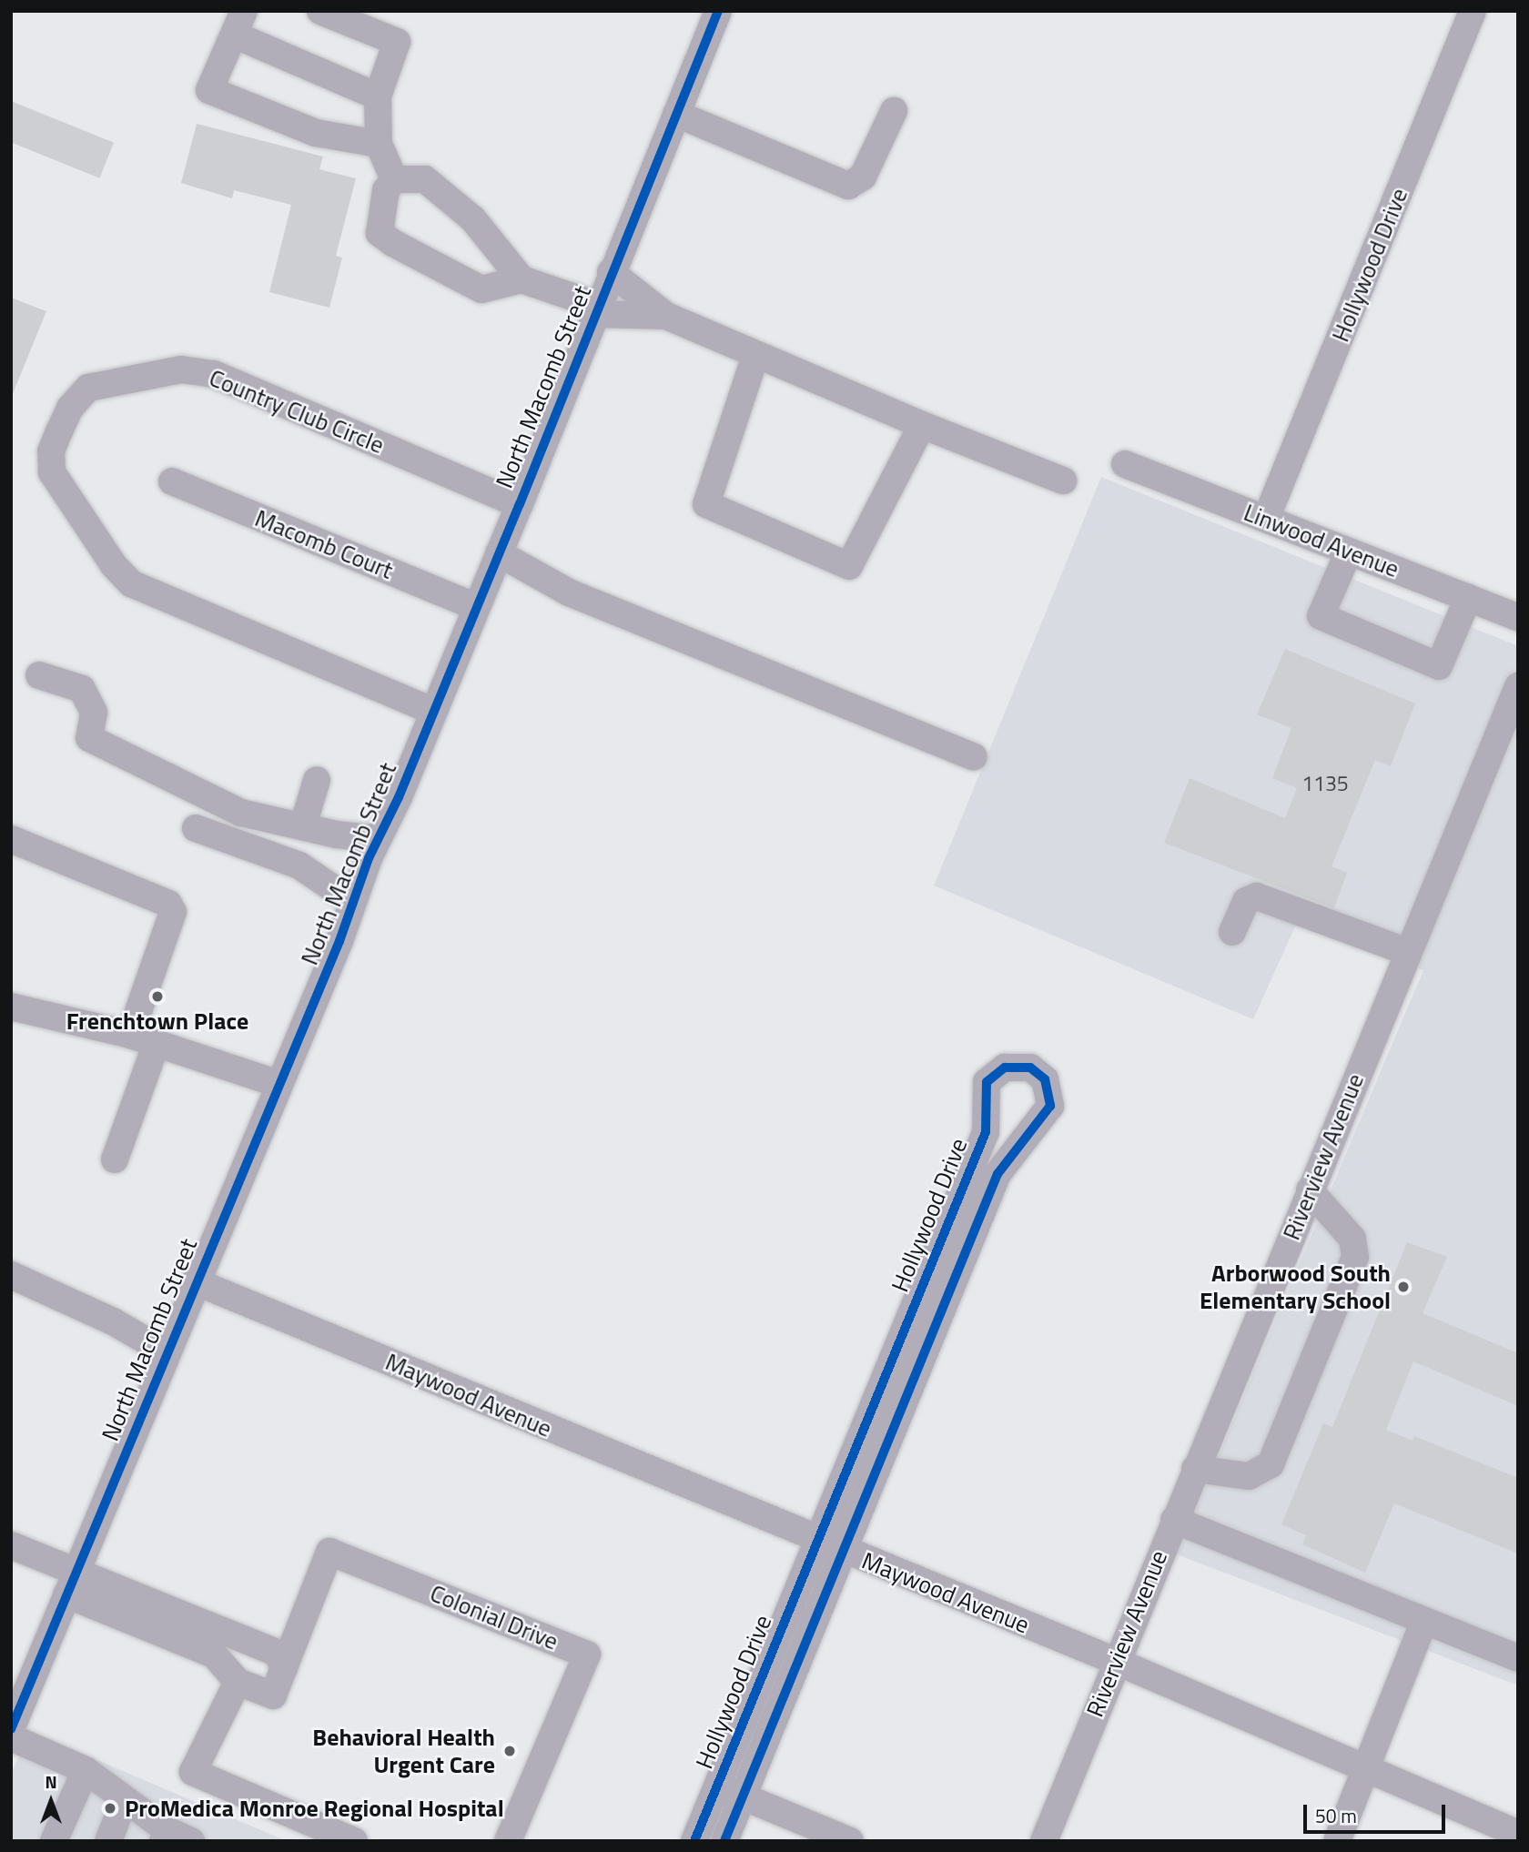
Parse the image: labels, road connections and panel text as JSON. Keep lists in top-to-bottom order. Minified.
{"streets":{"street":["Hollywood Drive","North Macomb Street","Country Club Circle","Linwood Avenue","Macomb Court","Riverview Avenue","Maywood Avenue","Colonial Drive"]},"crossings":[["Hollywood Drive","Linwood Avenue"],["Hollywood Drive","Maywood Avenue"],["North Macomb Street","Country Club Circle"],["North Macomb Street","Macomb Court"],["North Macomb Street","Maywood Avenue"],["North Macomb Street","Colonial Drive"],["Riverview Avenue","Maywood Avenue"]],"places":["Frenchtown Place","Arborwood South Elementary School","Behavioral Health Urgent Care","ProMedica Monroe Regional Hospital"],"house_numbers":["1135"],"scale_bar":"50 m","north":"top"}
